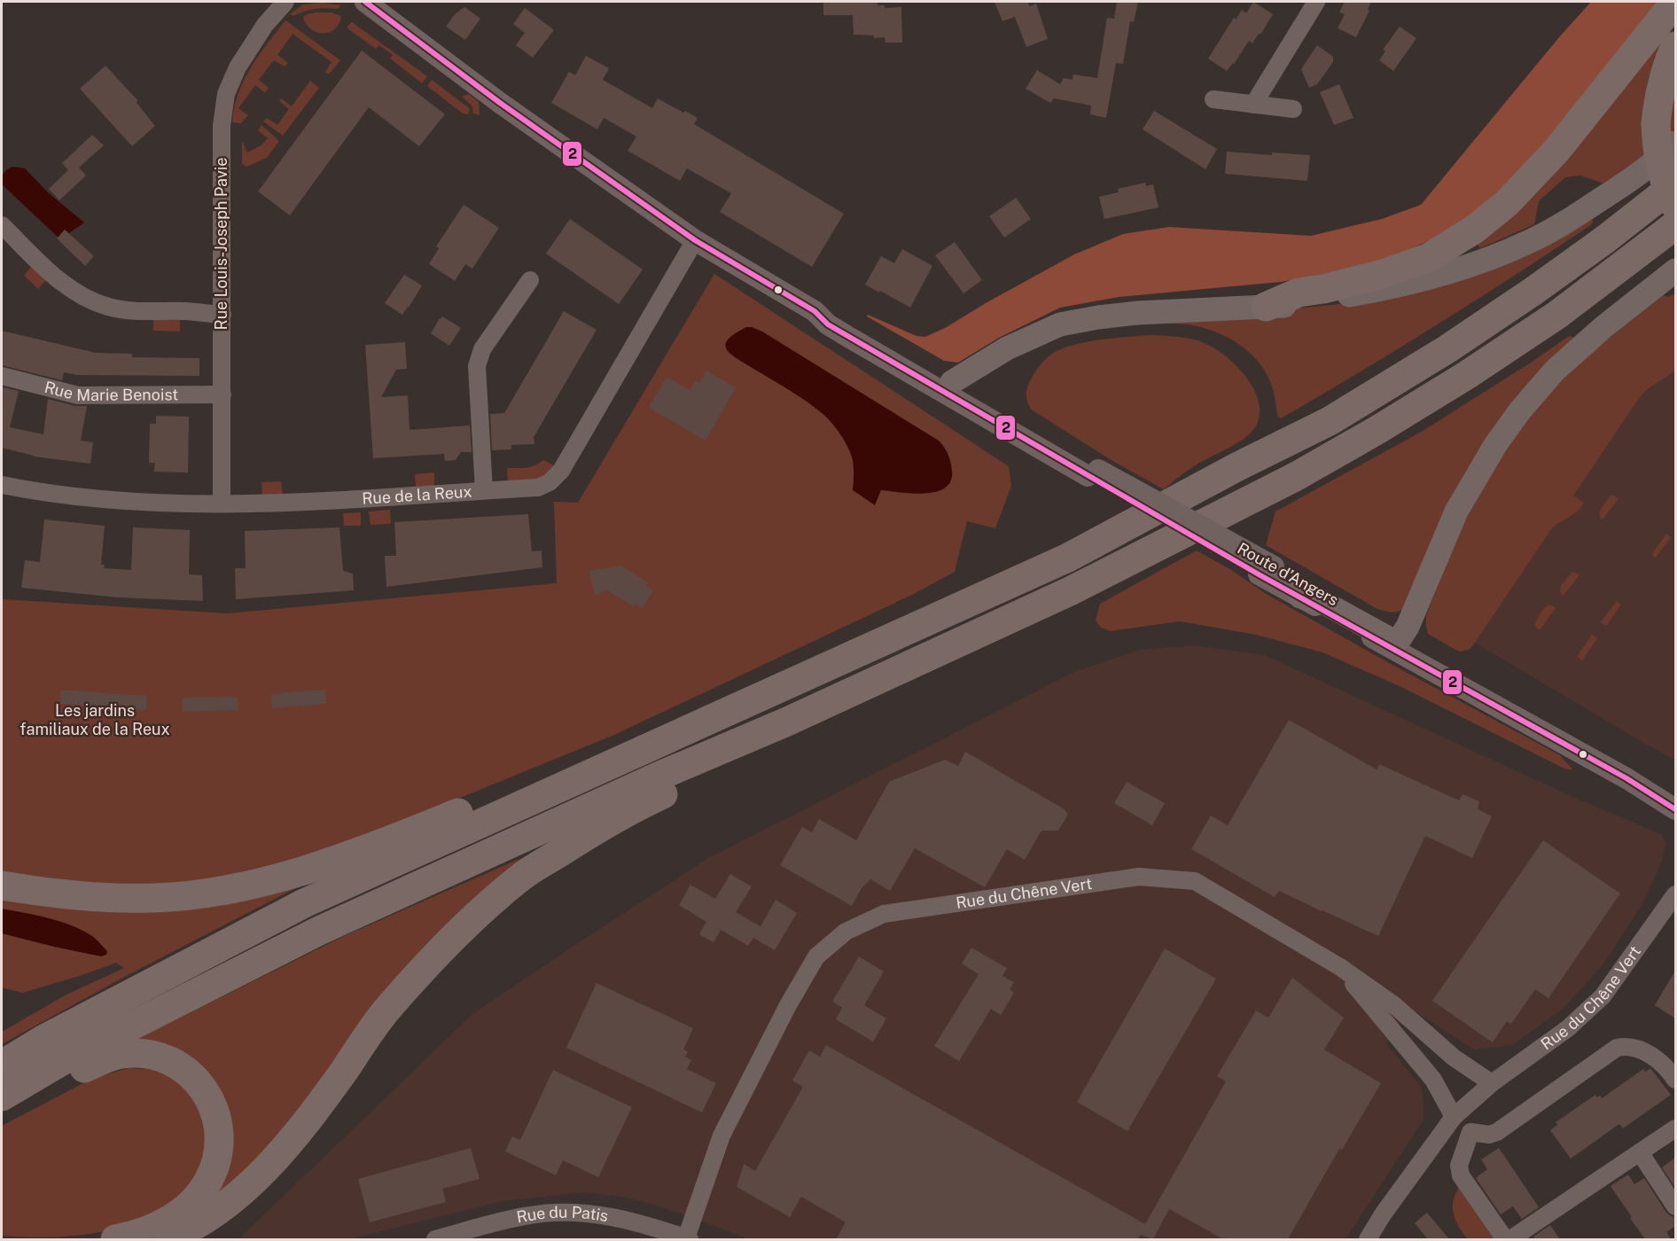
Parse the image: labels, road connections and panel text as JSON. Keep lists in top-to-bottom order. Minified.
{"streets":{"street":["Rue Louis-Joseph Pavie","Rue Marie Benoist","Rue de la Reux","Route d’Angers","Rue du Chêne Vert","Rue du Patis"]},"crossings":[["Rue Louis-Joseph Pavie","Rue Marie Benoist"],["Rue Louis-Joseph Pavie","Rue de la Reux"],["Rue de la Reux","Route d’Angers"],["Rue du Chêne Vert","Rue du Patis"]],"parks":["Les jardins familiaux de la Reux"],"lines":["transit line 2"]}
